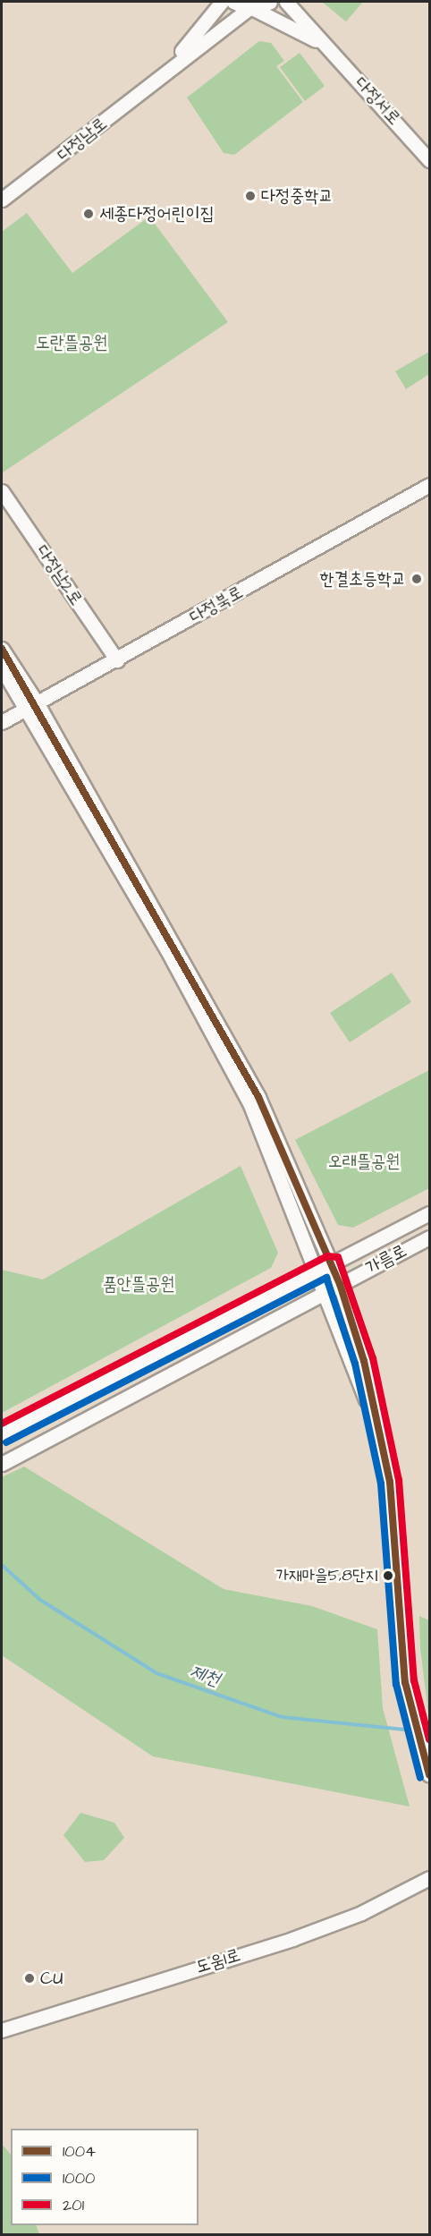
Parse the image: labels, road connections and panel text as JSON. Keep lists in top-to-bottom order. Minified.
{"streets":{"street":["다정서로","다정남로","다정남2로","다정북로","가름로","도움1로"]},"crossings":[["다정남2로","다정북로"]],"water":["제천"],"parks":["도란뜰공원","오래뜰공원","품안뜰공원"],"places":["다정중학교","세종다정어린이집","한결초등학교","가재마을5,8단지","CU"],"lines":["transit line 1004","transit line 201","transit line 1000"],"legend":["1004","1000","201"]}
